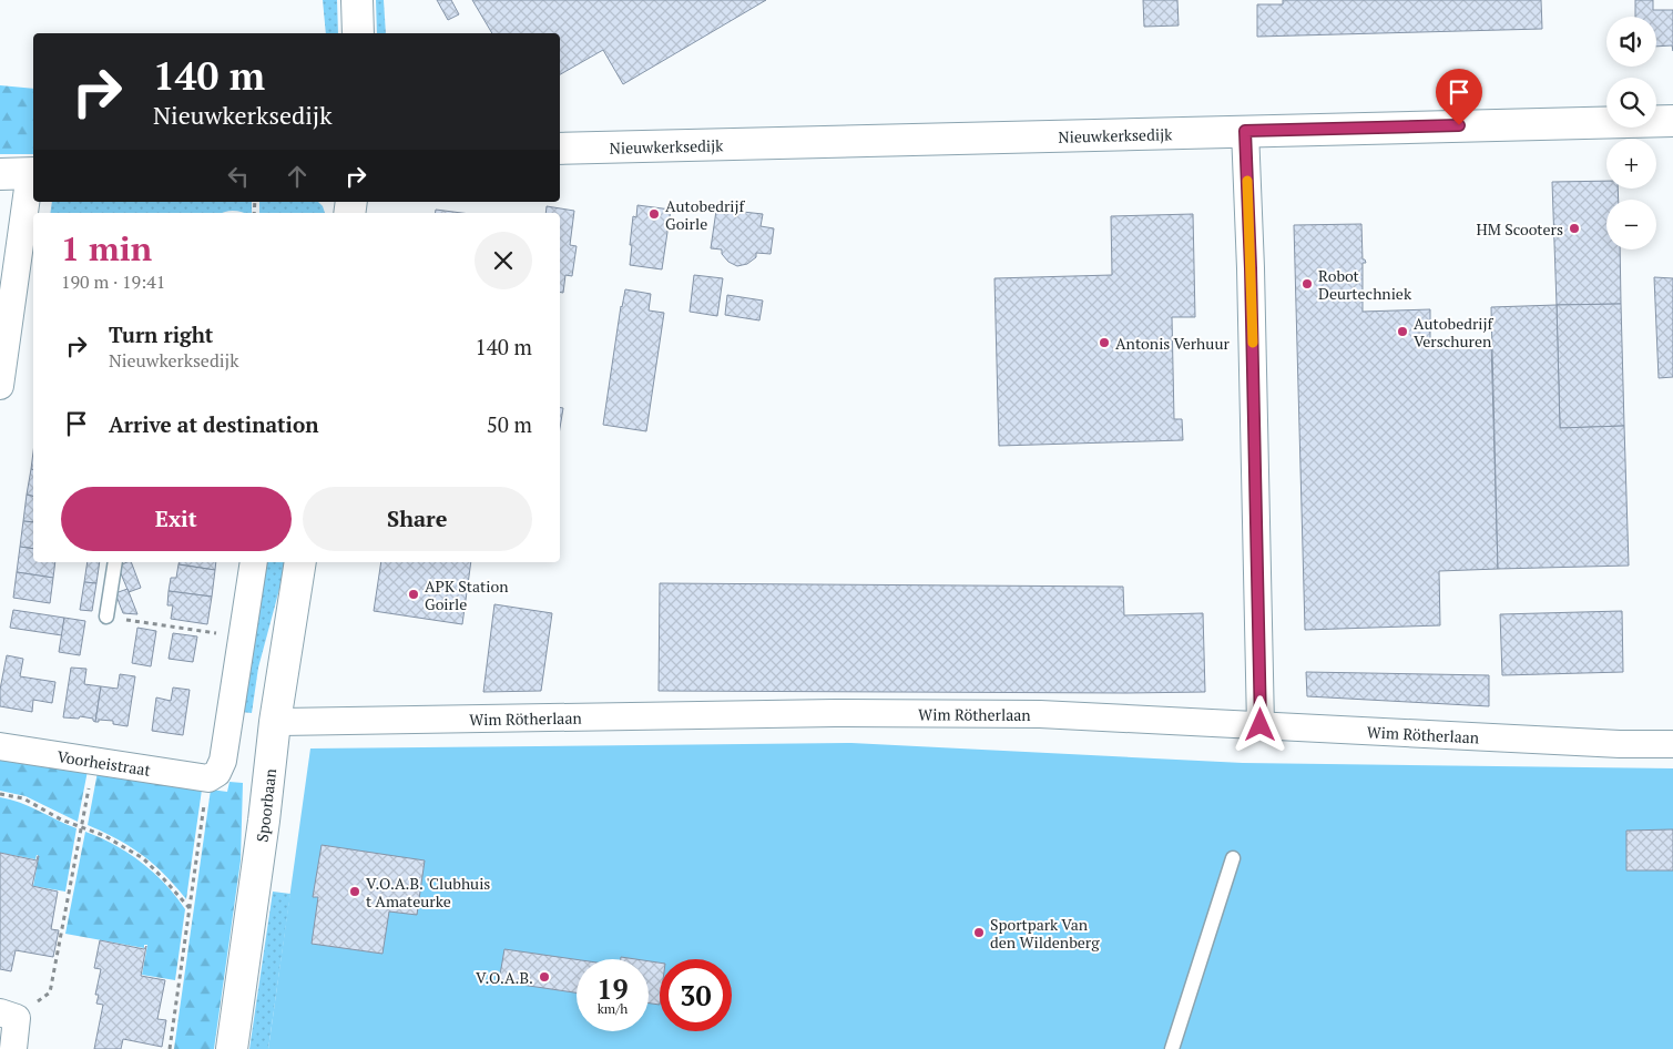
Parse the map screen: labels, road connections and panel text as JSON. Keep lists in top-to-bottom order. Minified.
{"streets":{"street":["Nieuwkerksedijk","Wim Rötherlaan","Voorheistraat","Spoorbaan"]},"crossings":[["Wim Rötherlaan","Spoorbaan"]],"places":["Autobedrijf Goirle","HM Scooters","Robot Deurtechniek","Autobedrijf Verschuren","Antonis Verhuur","APK Station Goirle","V.O.A.B. 'Clubhuis t Amateurke","Sportpark Van den Wildenberg","V.O.A.B."],"page":{"map_buttons":["+","−"],"turn":["140 m","Nieuwkerksedijk"],"heading":["1 min","190 m · 19:41"],"list":[{"name":"Turn right","note":"Nieuwkerksedijk","value":"140 m"},{"name":"Arrive at destination","value":"50 m"}],"buttons":["Exit","Share"],"speed":"19 km/h","limit":"30"}}
